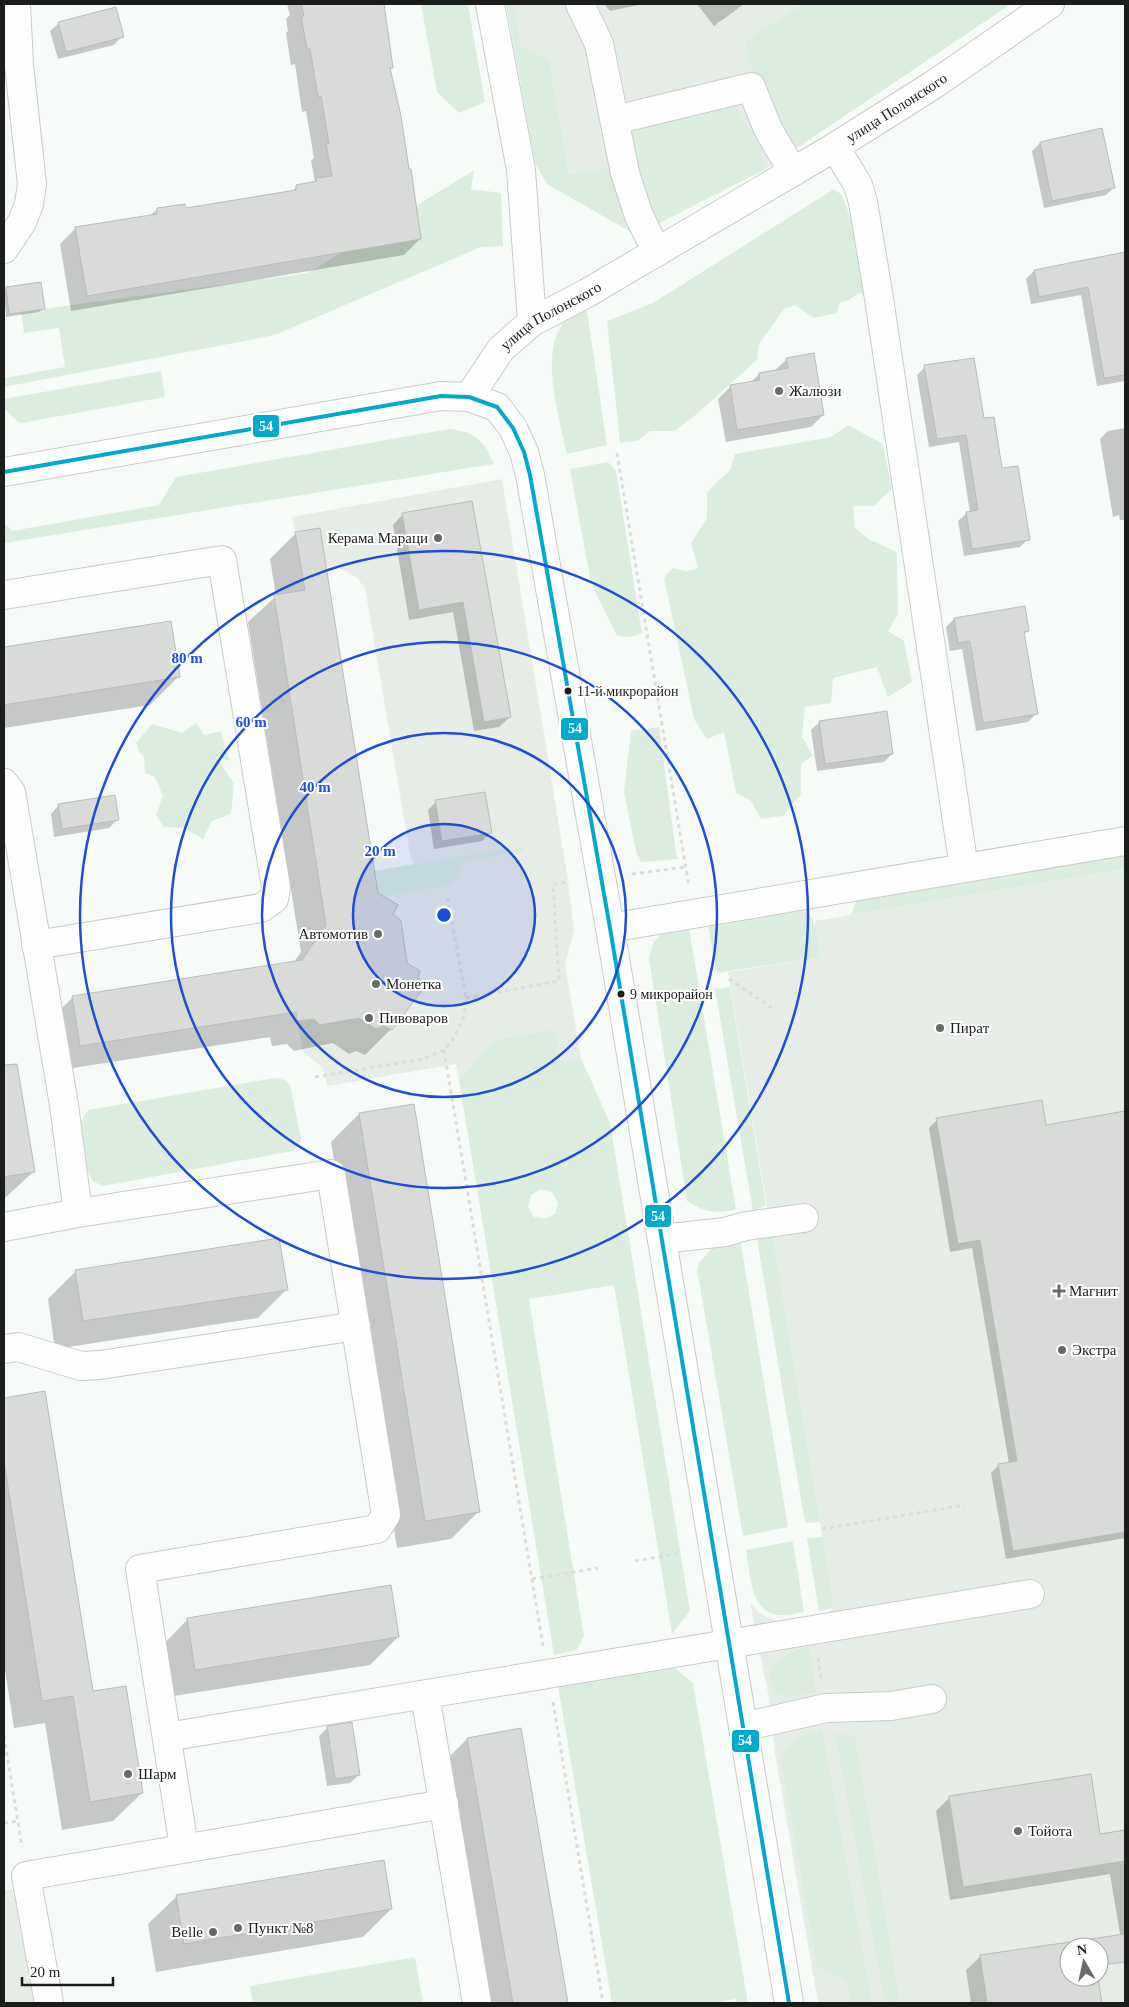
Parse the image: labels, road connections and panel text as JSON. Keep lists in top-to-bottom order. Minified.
{"streets":{"main road":["улица Полонского"]},"places":{"other":["Жалюзи","Керама Мараци","11-й микрорайон","Автомотив","Монетка","9 микрорайон","Пивоваров","Пират","Экстра","Шарм","Тойота","Пункт №8","Belle"],"health":["Магнит"]},"lines":["transit line 54"],"scale_bar":"20 m","north":"top","rings":["80 m","60 m","40 m","20 m"]}
